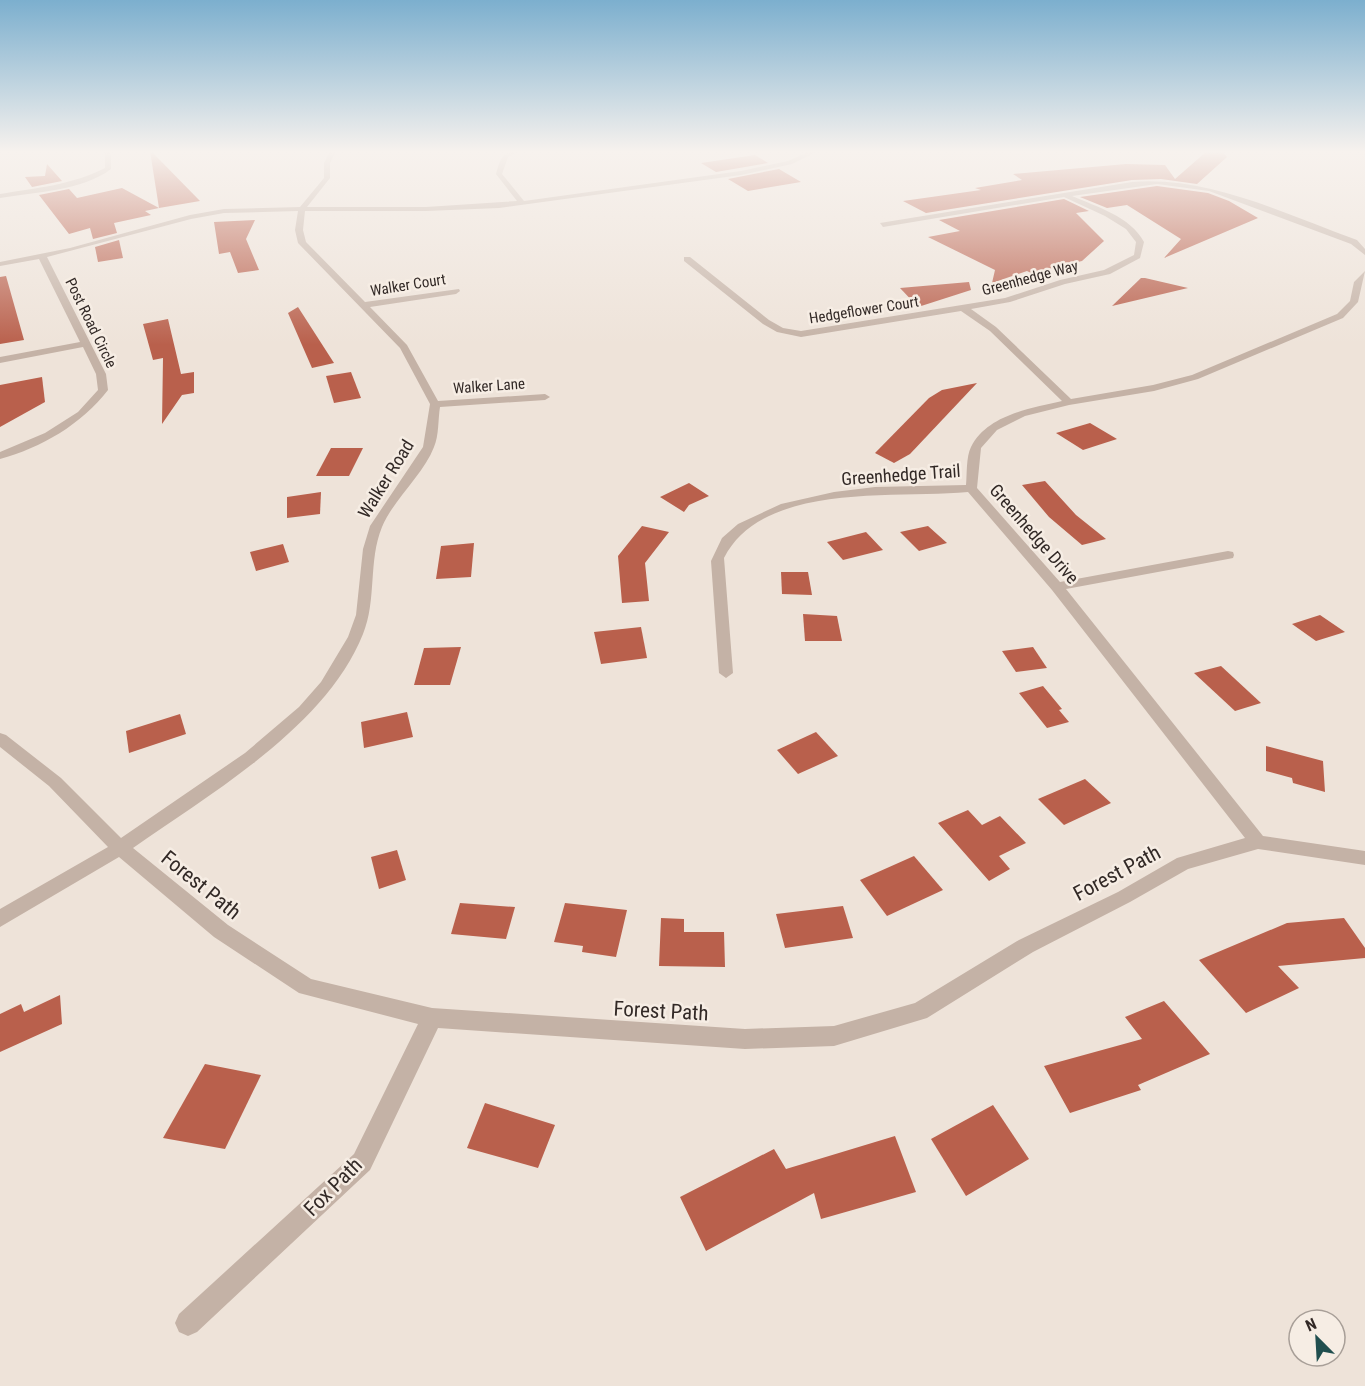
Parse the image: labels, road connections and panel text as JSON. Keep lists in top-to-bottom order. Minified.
{"streets":{"street":["Greenhedge Way","Walker Court","Hedgeflower Court","Post Road Circle","Walker Lane","Greenhedge Trail","Walker Road","Greenhedge Drive","Forest Path","Fox Path"]},"crossings":[["Greenhedge Way","Hedgeflower Court"],["Greenhedge Way","Greenhedge Drive"],["Walker Lane","Walker Road"],["Greenhedge Trail","Greenhedge Drive"],["Walker Road","Forest Path"],["Greenhedge Drive","Forest Path"],["Forest Path","Fox Path"]],"north":"top left"}
